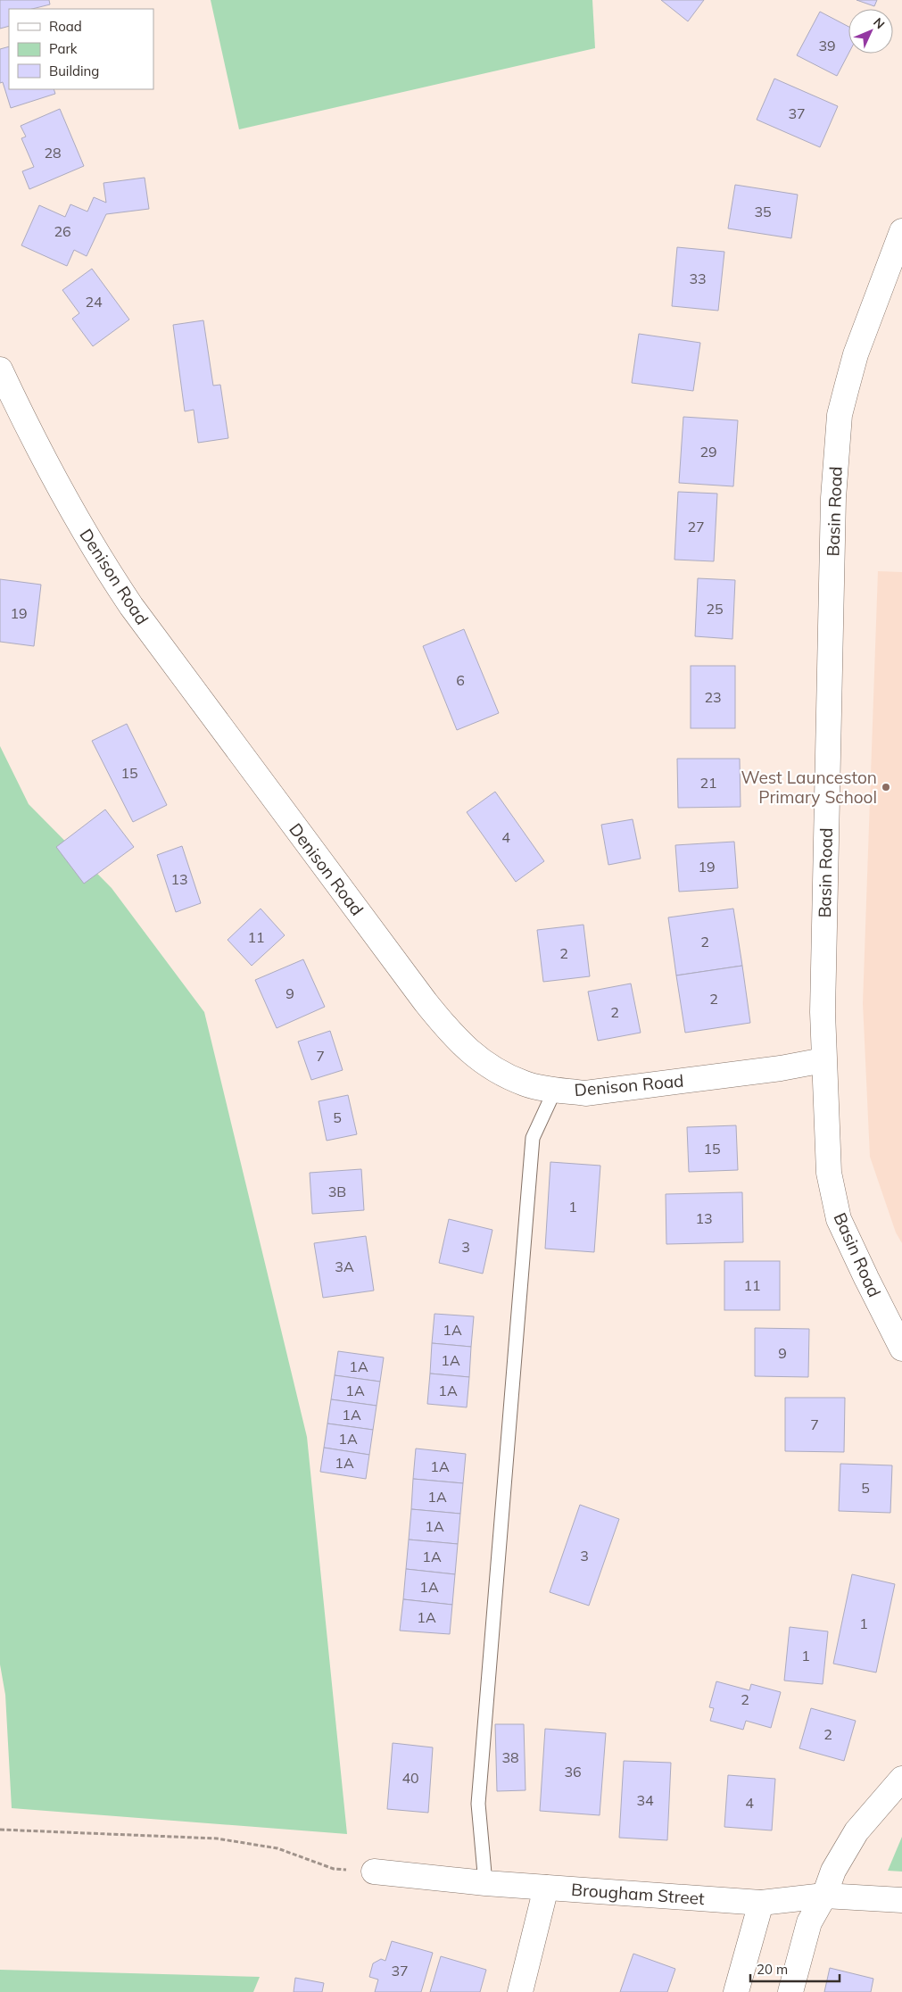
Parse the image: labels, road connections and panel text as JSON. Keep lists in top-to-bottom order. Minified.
{"streets":{"street":["Basin Road","Denison Road","Brougham Street"]},"crossings":[["Basin Road","Denison Road"]],"places":["West Launceston Primary School"],"house_numbers":["39","37","28","35","26","33","24","29","27","25","19","6","23","15","21","4","19","13","11","2","2","9","2","2","7","5","15","3B","1","13","3","3A","11","1A","9","1A","1A","1A","1A","1A","7","1A","1A","1A","5","1A","1A","3","1A","1A","1A","1","1","2","2","38","36","40","34","4","37"],"legend":["Road","Park","Building"],"scale_bar":"20 m","north":"top right"}
